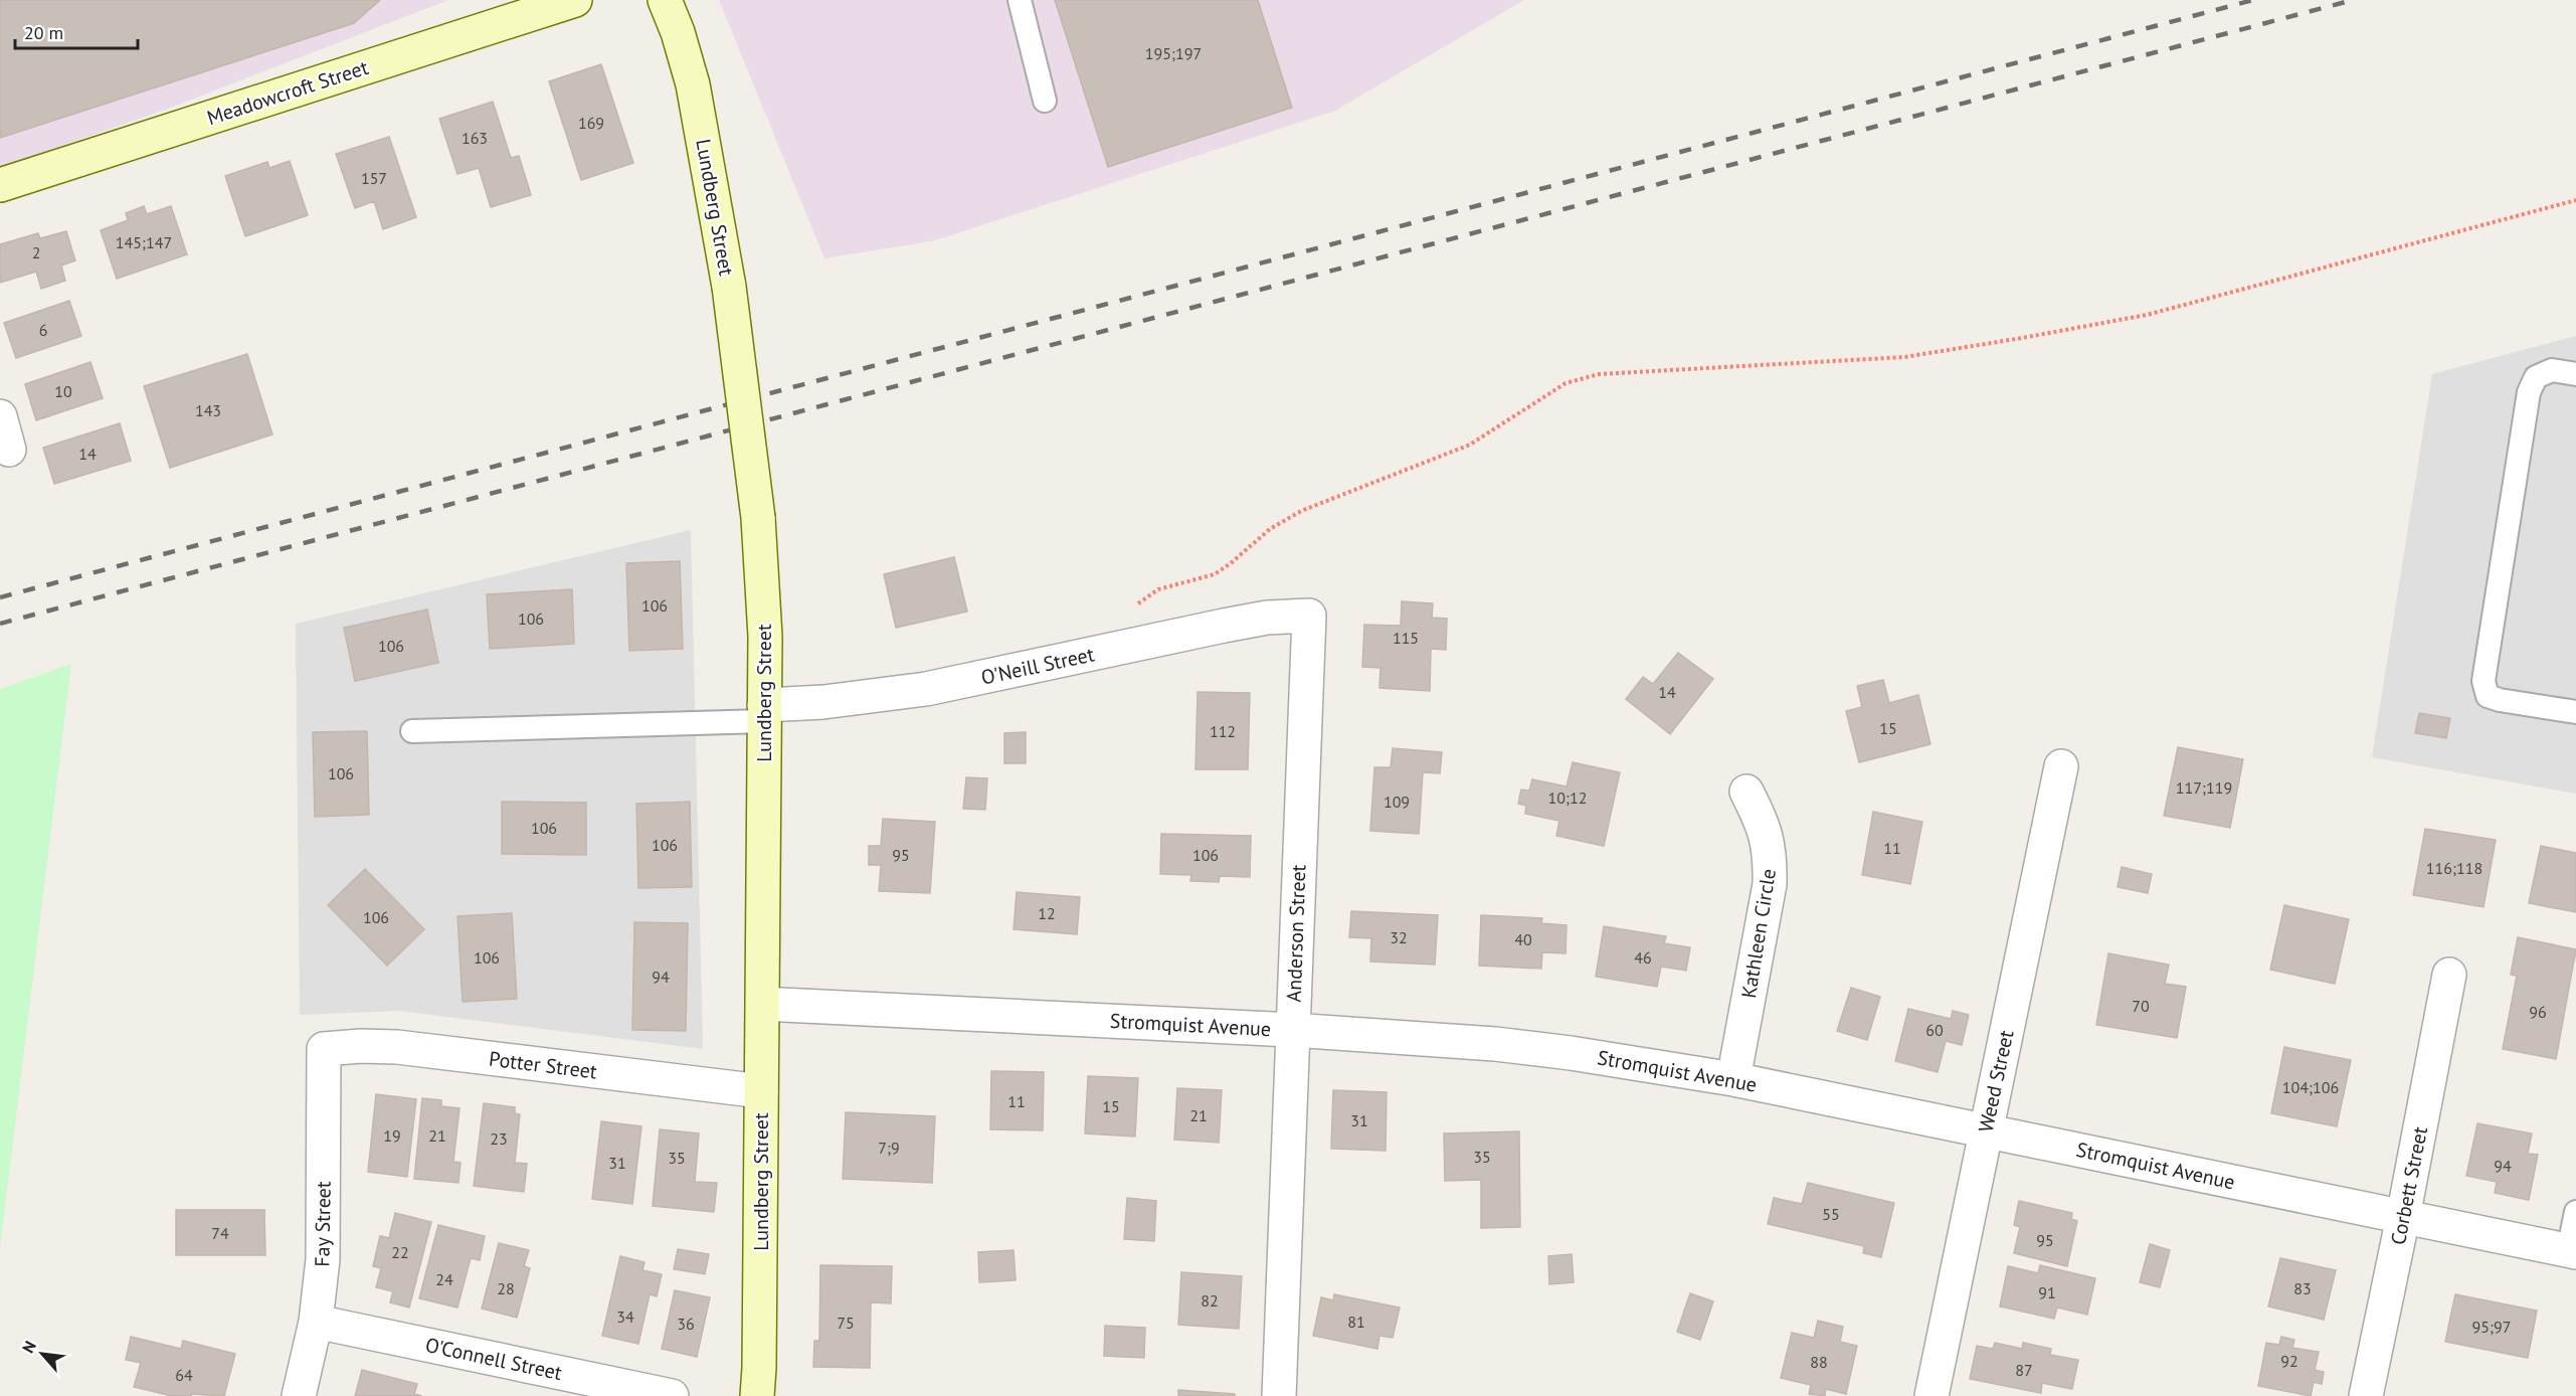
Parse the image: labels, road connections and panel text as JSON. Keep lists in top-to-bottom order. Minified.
{"streets":{"street":["Meadowcroft Street","Lundberg Street","O'Neill Street","Anderson Street","Kathleen Circle","Stromquist Avenue","Potter Street","Weed Street","Corbett Street","Fay Street","O'Connell Street"]},"crossings":[["Lundberg Street","O'Neill Street"],["Lundberg Street","Stromquist Avenue"],["Lundberg Street","Potter Street"],["O'Neill Street","Anderson Street"],["Anderson Street","Stromquist Avenue"],["Kathleen Circle","Stromquist Avenue"],["Stromquist Avenue","Weed Street"],["Stromquist Avenue","Corbett Street"],["Potter Street","Fay Street"],["Fay Street","O'Connell Street"]],"house_numbers":["195;197","169","163","157","145;147","2","6","10","143","14","106","106","115","106","14","15","112","106","117;119","10;12","109","106","106","11","95","106","116;118","12","106","32","40","106","46","94","70","96","60","104;106","11","15","21","31","19","21","23","7;9","35","35","31","94","55","74","95","22","24","28","83","91","82","34","81","75","36","95;97","92","88","87","64"],"scale_bar":"20 m","north":"top left"}
